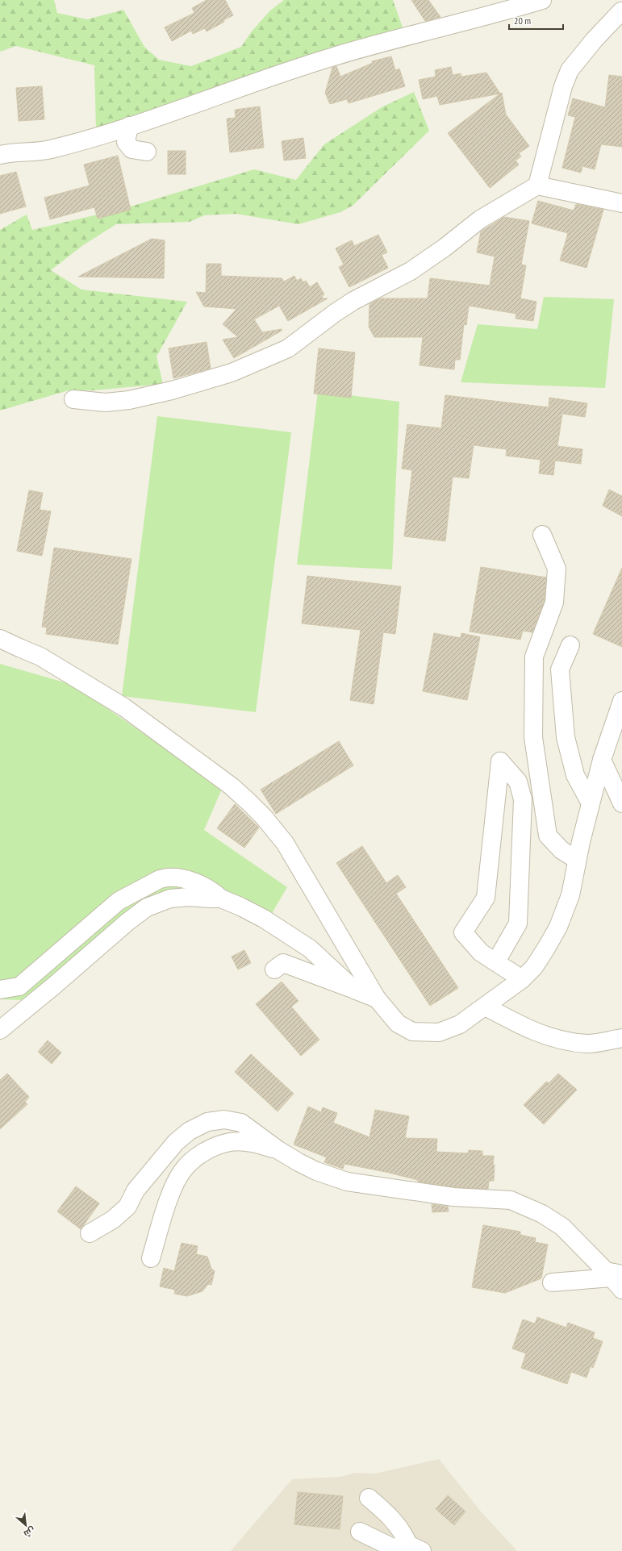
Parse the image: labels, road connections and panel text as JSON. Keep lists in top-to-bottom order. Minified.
{"scale_bar":"20 m","north":"bottom right"}
